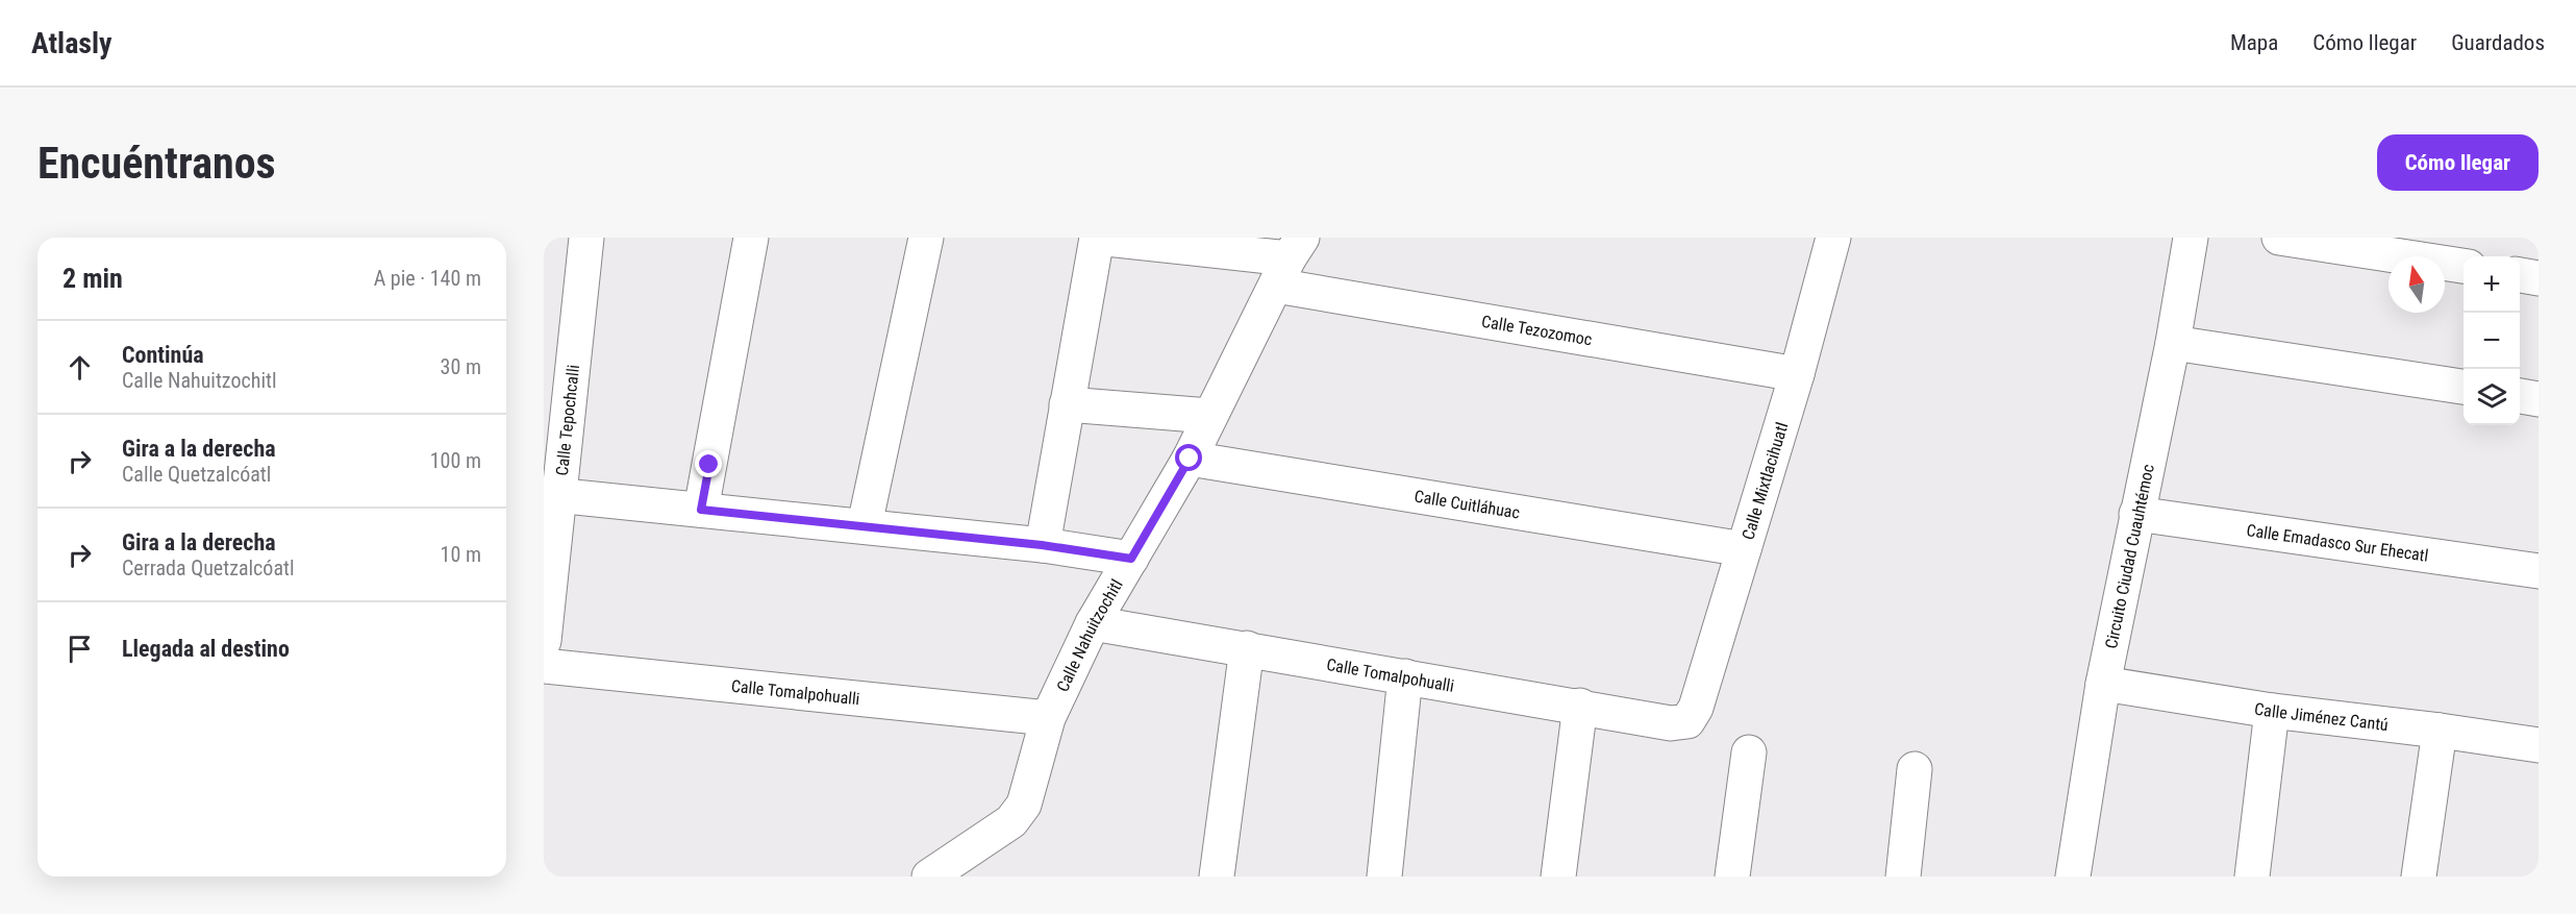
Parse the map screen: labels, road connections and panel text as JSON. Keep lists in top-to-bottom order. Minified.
{"streets":{"street":["Calle Tezozomoc","Calle Tepochcalli","Calle Mixtlacihuatl","Calle Cuitláhuac","Calle Emadasco Sur Ehecatl","Circuito Ciudad Cuauhtémoc","Calle Nahuitzochitl","Calle Tomalpohualli","Calle Jiménez Cantú"]},"crossings":[["Calle Tezozomoc","Calle Mixtlacihuatl"],["Calle Tezozomoc","Calle Nahuitzochitl"],["Calle Mixtlacihuatl","Calle Cuitláhuac"],["Calle Mixtlacihuatl","Calle Tomalpohualli"],["Calle Cuitláhuac","Calle Nahuitzochitl"],["Calle Emadasco Sur Ehecatl","Circuito Ciudad Cuauhtémoc"],["Circuito Ciudad Cuauhtémoc","Calle Jiménez Cantú"],["Calle Nahuitzochitl","Calle Tomalpohualli"]],"north":"top","page":{"header":"Atlasly","nav":["Mapa","Cómo llegar","Guardados"],"buttons":"Cómo llegar","title":"Encuéntranos","heading":["2 min","A pie · 140 m"],"map_buttons":["+","−"],"list":[["Continúa","Calle Nahuitzochitl","30 m"],["Gira a la derecha","Calle Quetzalcóatl","100 m"],["Gira a la derecha","Cerrada Quetzalcóatl","10 m"],"Llegada al destino"]}}
